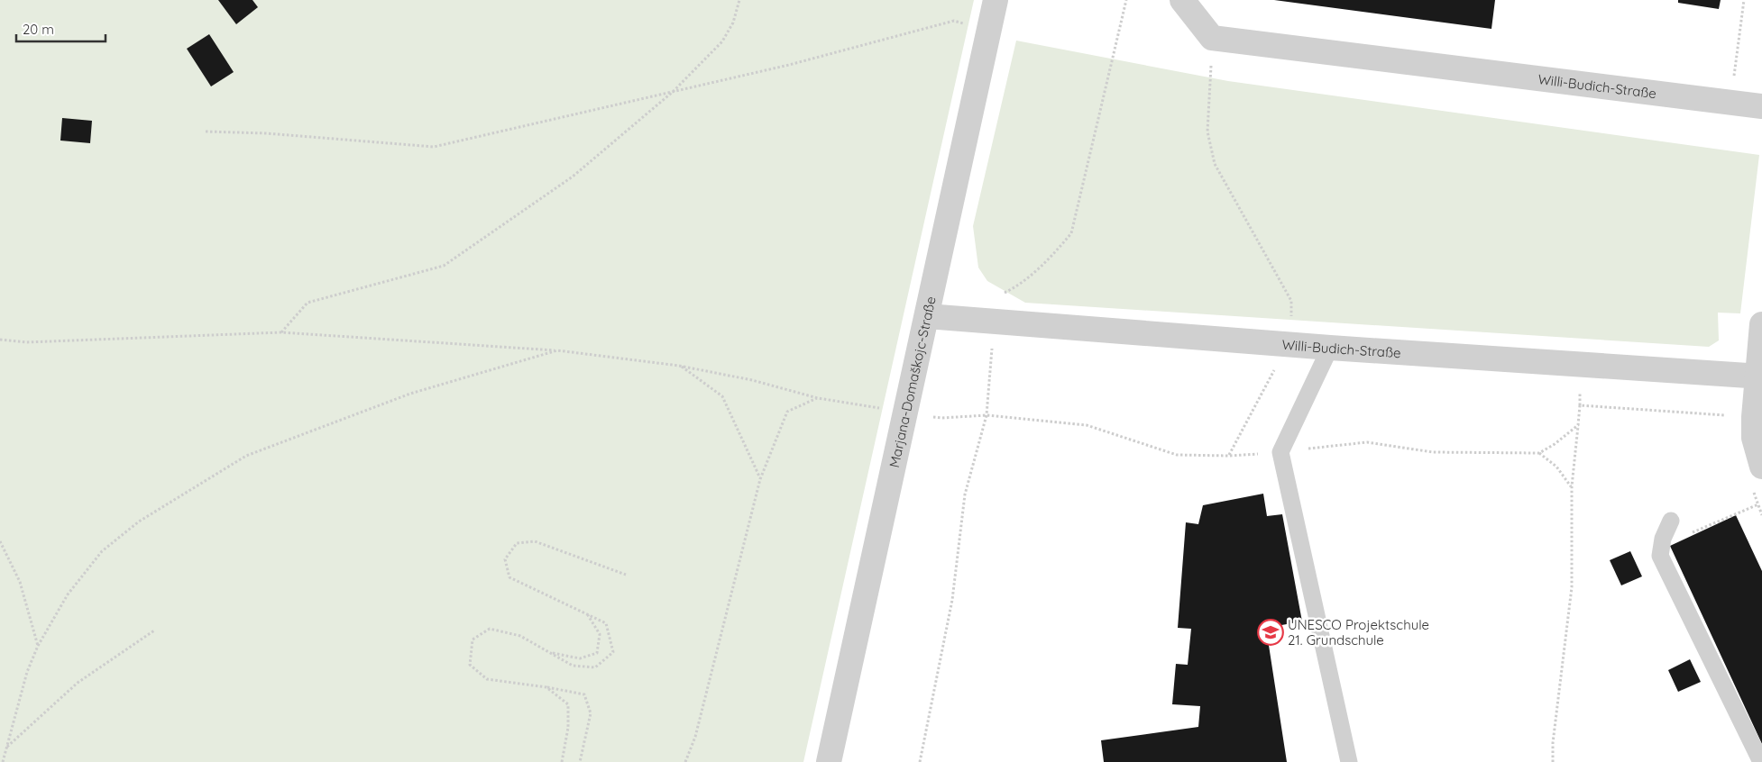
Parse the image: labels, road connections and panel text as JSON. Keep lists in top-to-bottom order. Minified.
{"streets":{"street":["Willi-Budich-Straße","Marjana-Domaškojc-Straße"]},"crossings":[["Willi-Budich-Straße","Marjana-Domaškojc-Straße"]],"places":{"school or university":["UNESCO Projektschule 21. Grundschule"]},"scale_bar":"20 m"}
